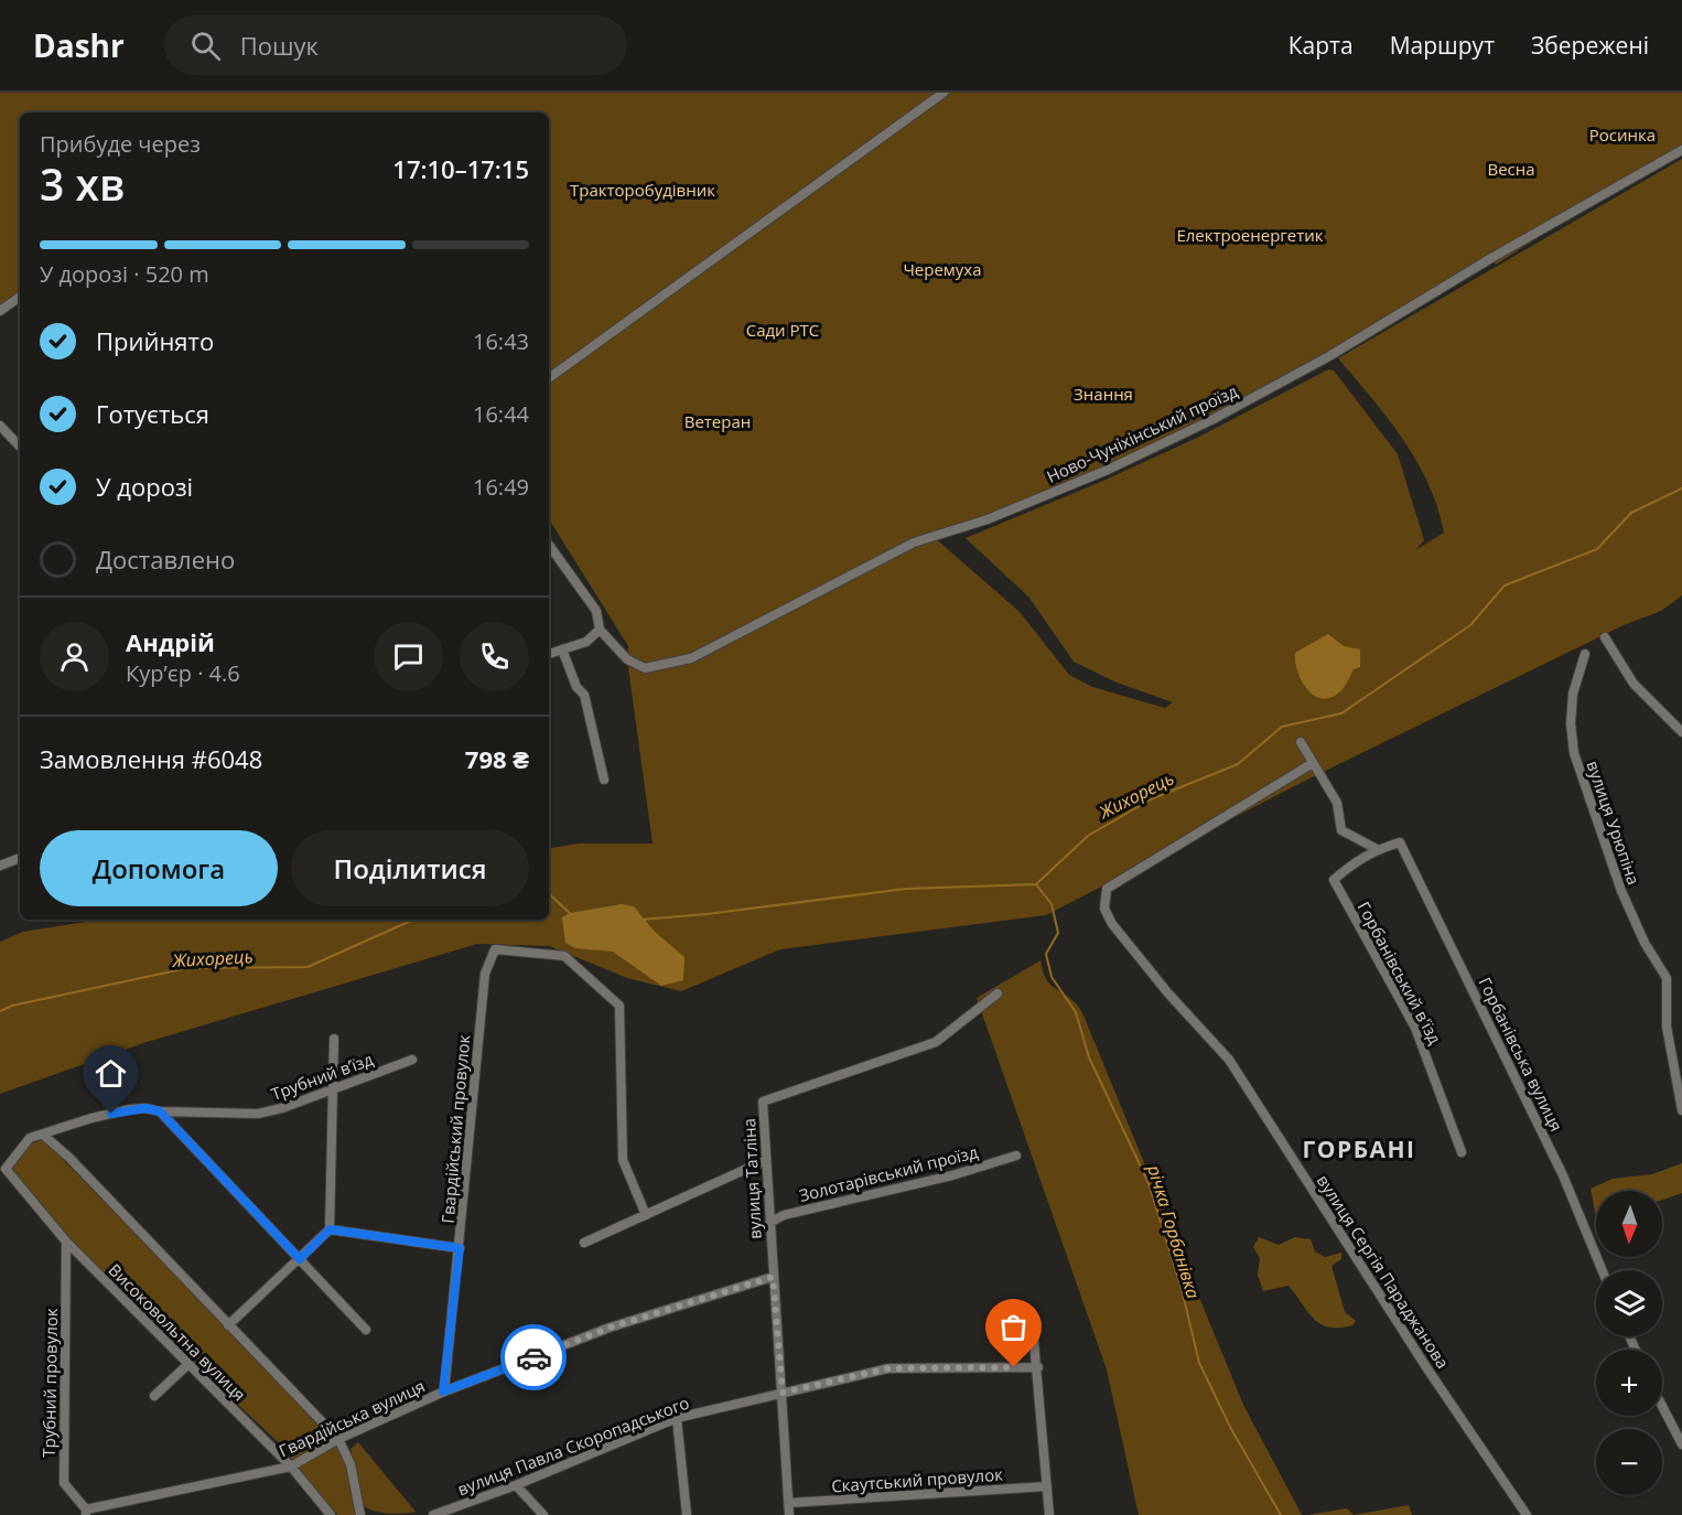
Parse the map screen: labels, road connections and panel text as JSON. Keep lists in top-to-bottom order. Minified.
{"streets":{"street":["Ново-Чуніхінський проїзд","вулиця Урюпіна","Горбанівський в'їзд","Горбанівська вулиця","Трубний в’їзд","Гвардійський провулок","Золотарівський проїзд","вулиця Татліна","вулиця Сергія Параджанова","Високовольтна вулиця","Трубний провулок","Гвардійська вулиця","вулиця Павла Скоропадського","Скаутський провулок"]},"crossings":[["Горбанівський в'їзд","Горбанівська вулиця"],["Трубний в’їзд","Високовольтна вулиця"],["Гвардійський провулок","Гвардійська вулиця"],["Золотарівський проїзд","вулиця Татліна"],["вулиця Татліна","Гвардійська вулиця"],["вулиця Татліна","вулиця Павла Скоропадського"],["вулиця Татліна","Скаутський провулок"],["Високовольтна вулиця","Трубний провулок"],["Високовольтна вулиця","Гвардійська вулиця"],["Трубний провулок","Гвардійська вулиця"]],"districts":["ГОРБАНІ"],"water":["Жихорець","річка Горбанівка"],"parks":["Росинка","Весна","Тракторобудівник","Електроенергетик","Черемуха","Сади РТС","Знання","Ветеран"],"north":"bottom","page":{"header":"Dashr","search":"Пошук","nav":["Карта","Маршрут","Збережені"],"heading":["3 хв","Прибуде через","17:10–17:15"],"panel":["Андрій","Кур’єр · 4.6","Замовлення #6048","798 ₴"],"bar":"У дорозі · 520 m","list":[["Прийнято","16:43"],["Готується","16:44"],["У дорозі","16:49"],"Доставлено"],"buttons":["Допомога","Поділитися"],"map_buttons":["+","−"]}}
